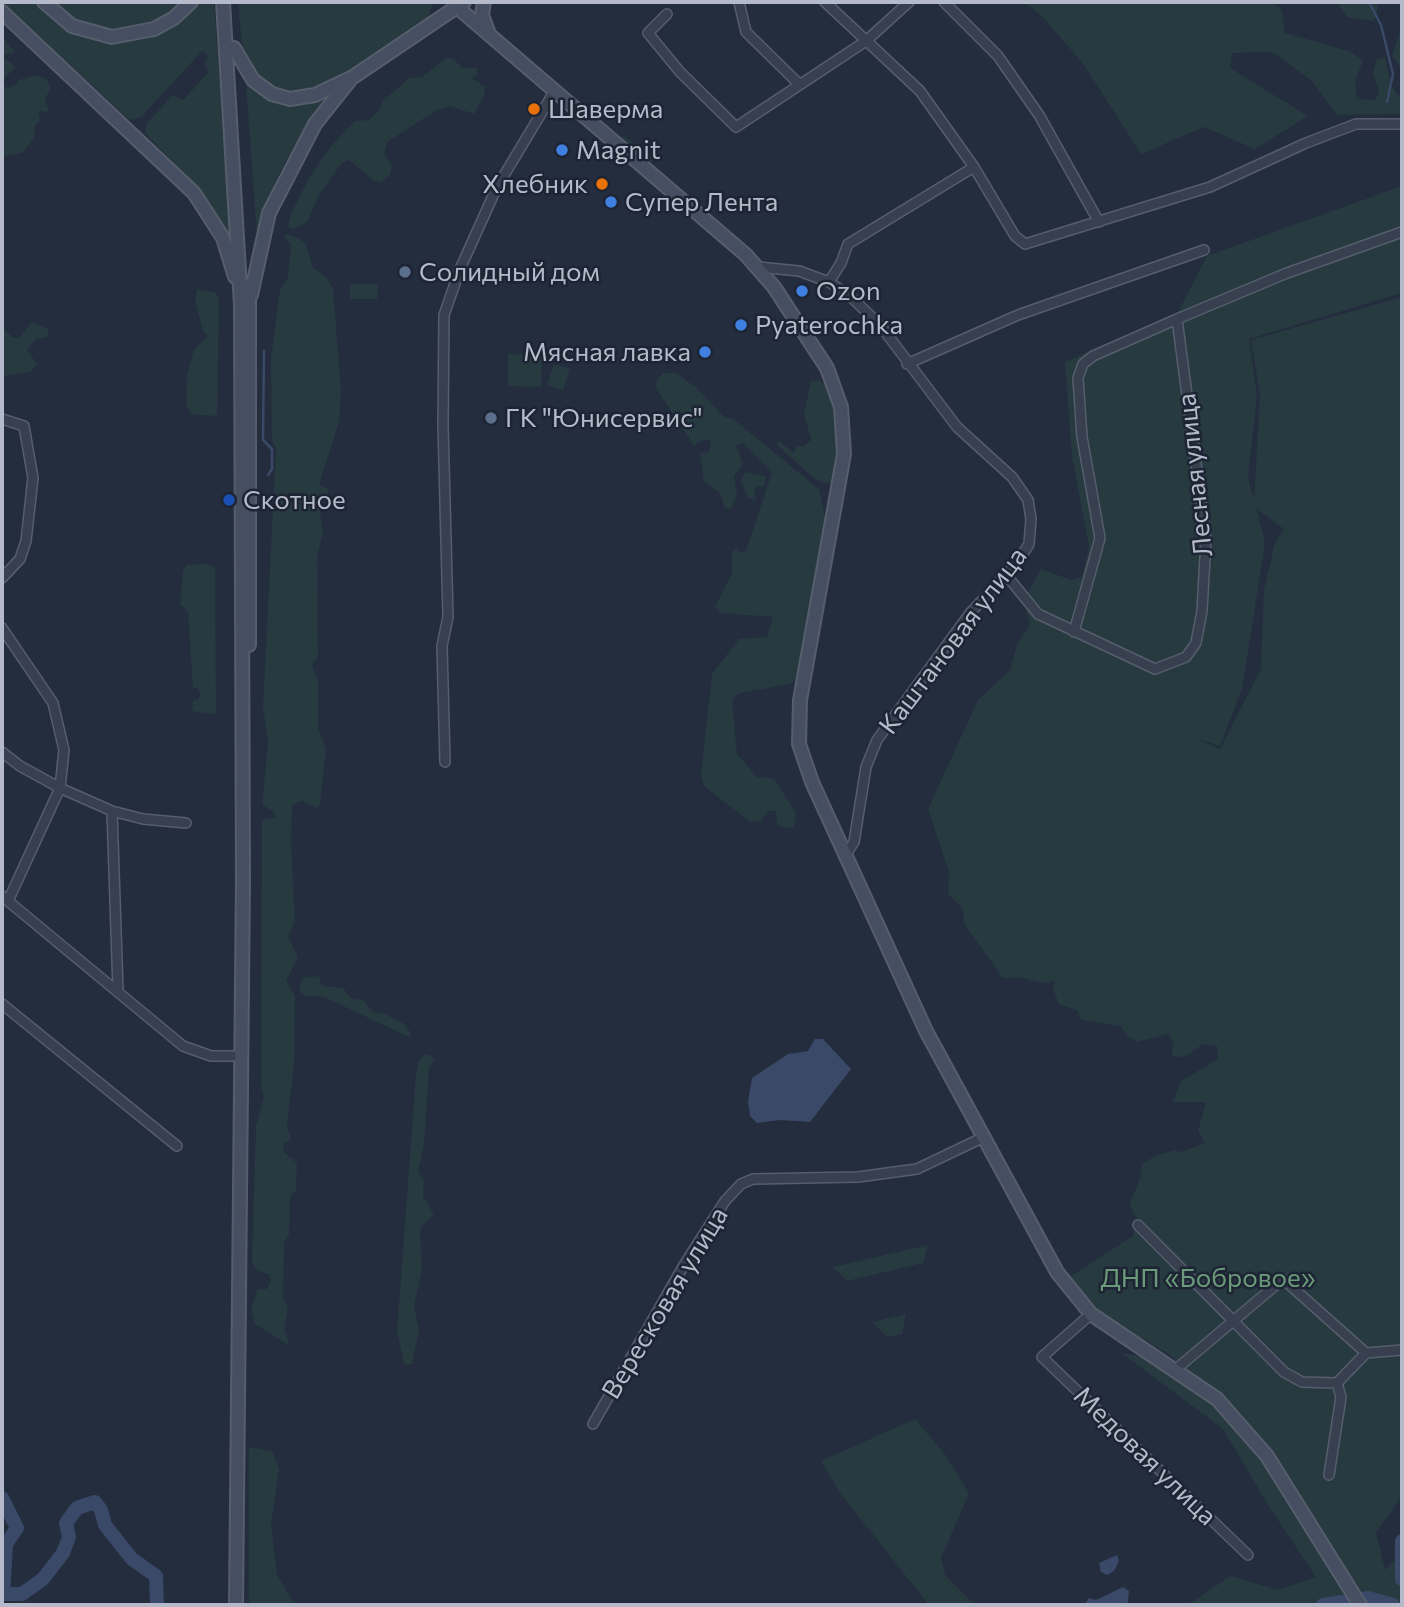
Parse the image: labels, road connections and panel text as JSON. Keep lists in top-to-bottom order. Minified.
{"streets":{"street":["Лесная улица","Каштановая улица","Вересковая улица","Медовая улица"]},"crossings":[["Лесная улица","Каштановая улица"]],"parks":["ДНП «Бобровое»"],"places":["Шаверма","Magnit","Хлебник","Супер Лента","Солидный дом","Ozon","Pyaterochka","Мясная лавка","ГК \"Юнисервис\"","Скотное"]}
